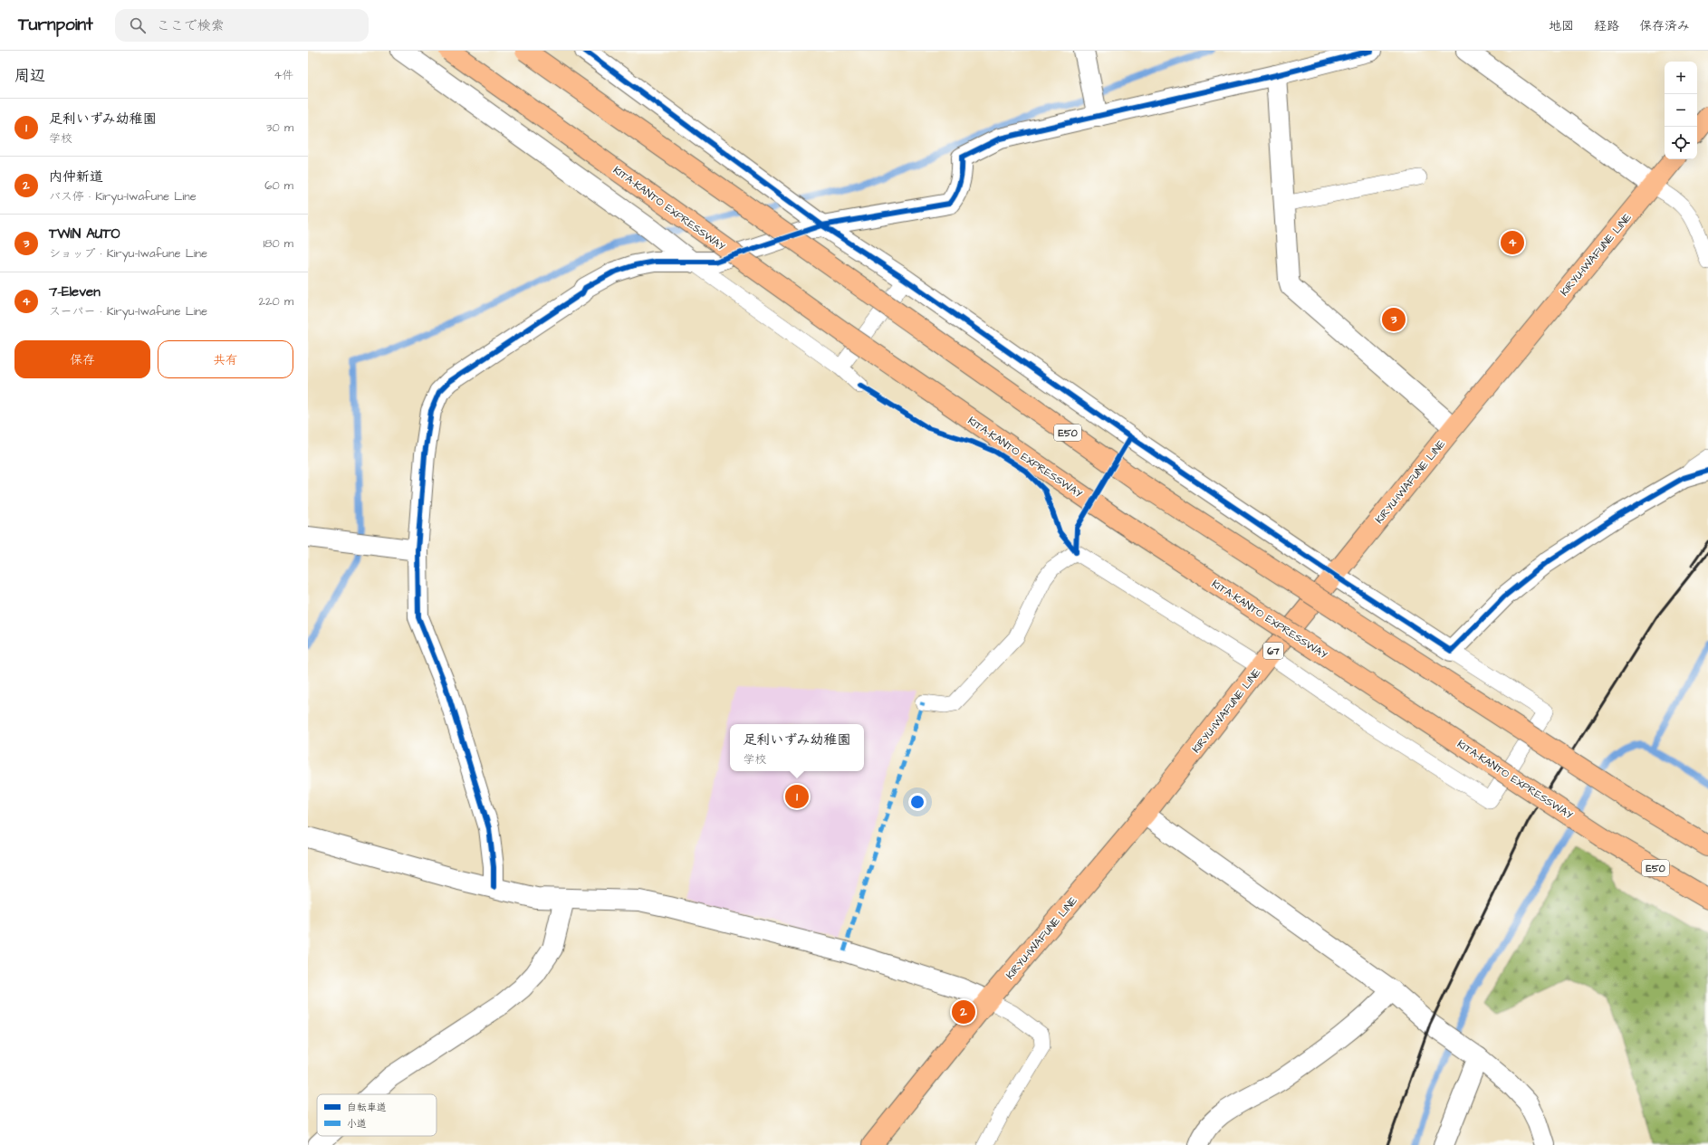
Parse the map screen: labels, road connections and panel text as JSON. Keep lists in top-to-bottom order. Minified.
{"streets":{"main road":["KITA-KANTO EXPRESSWAY","KIRYU-IWAFUNE LINE","E50","67"]},"legend":["自転車道","小道"],"page":{"header":"Turnpoint","search":"ここで検索","nav":["地図","経路","保存済み"],"heading":["周辺","4件"],"map_buttons":["+","−"],"list":[{"mark":"1","name":"足利いずみ幼稚園","note":"学校","value":"30 m"},{"mark":"2","name":"内仲新道","note":"バス停 · Kiryu-Iwafune Line","value":"60 m"},{"mark":"3","name":"TWIN AUTO","note":"ショップ · Kiryu-Iwafune Line","value":"180 m"},{"mark":"4","name":"7-Eleven","note":"スーパー · Kiryu-Iwafune Line","value":"220 m"}],"pins":["4","3","1","2"],"buttons":["保存","共有"],"popup":["足利いずみ幼稚園","学校"]}}
